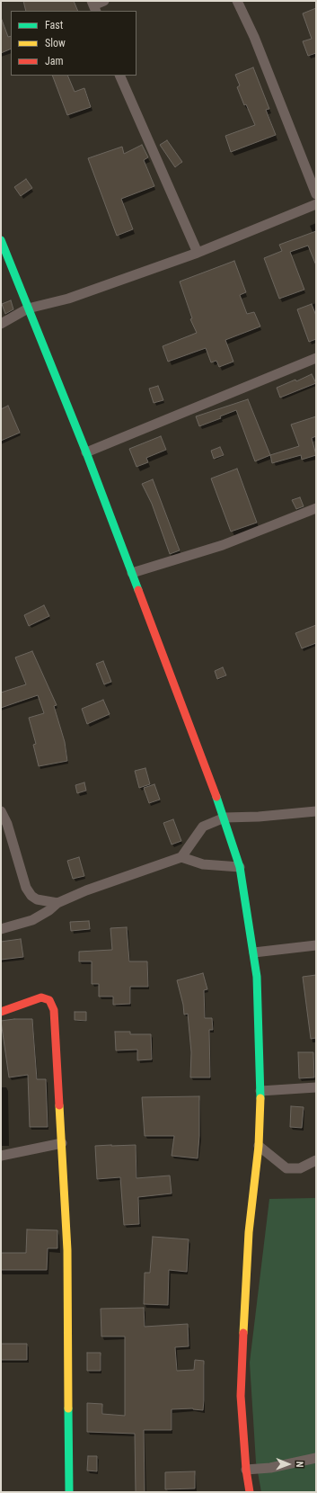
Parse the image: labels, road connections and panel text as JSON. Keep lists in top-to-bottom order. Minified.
{"legend":["Fast","Slow","Jam"],"north":"right"}
